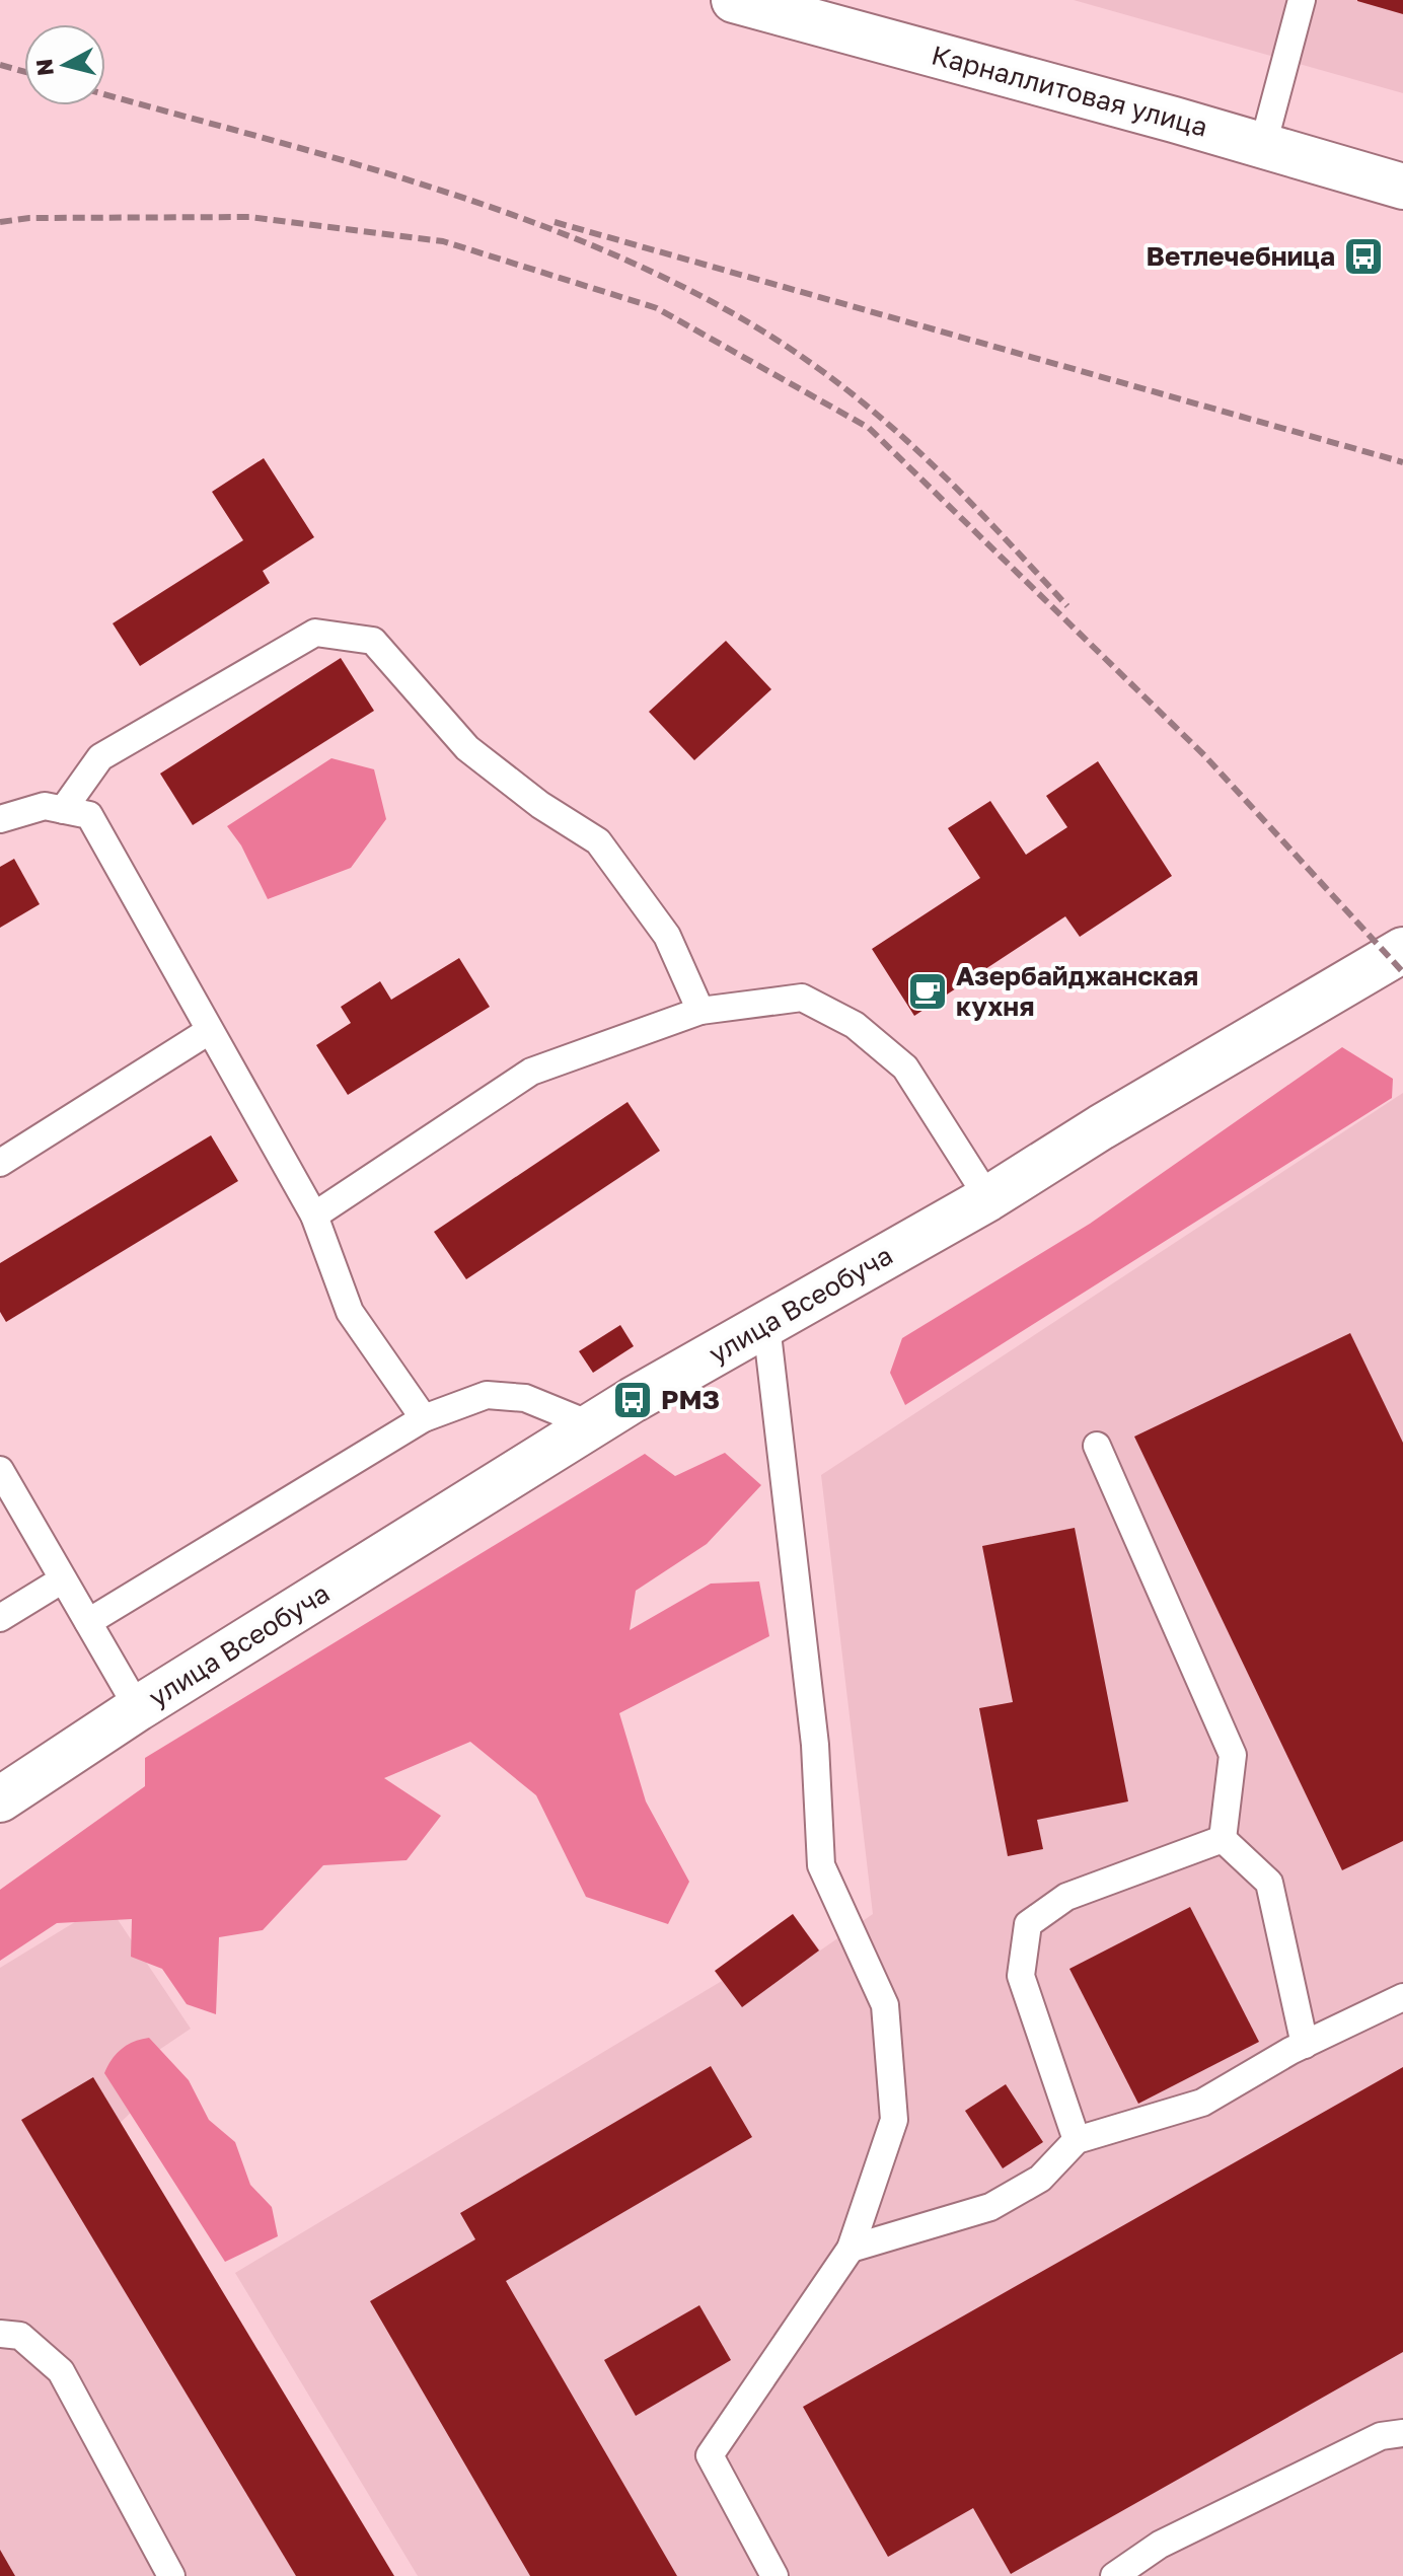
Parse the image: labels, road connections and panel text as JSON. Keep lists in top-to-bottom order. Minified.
{"streets":{"main road":["Карналлитовая улица","улица Всеобуча"]},"places":{"bus stop":["Ветлечебница","РМЗ"],"cafe":["Азербайджанская кухня"]},"north":"left"}
